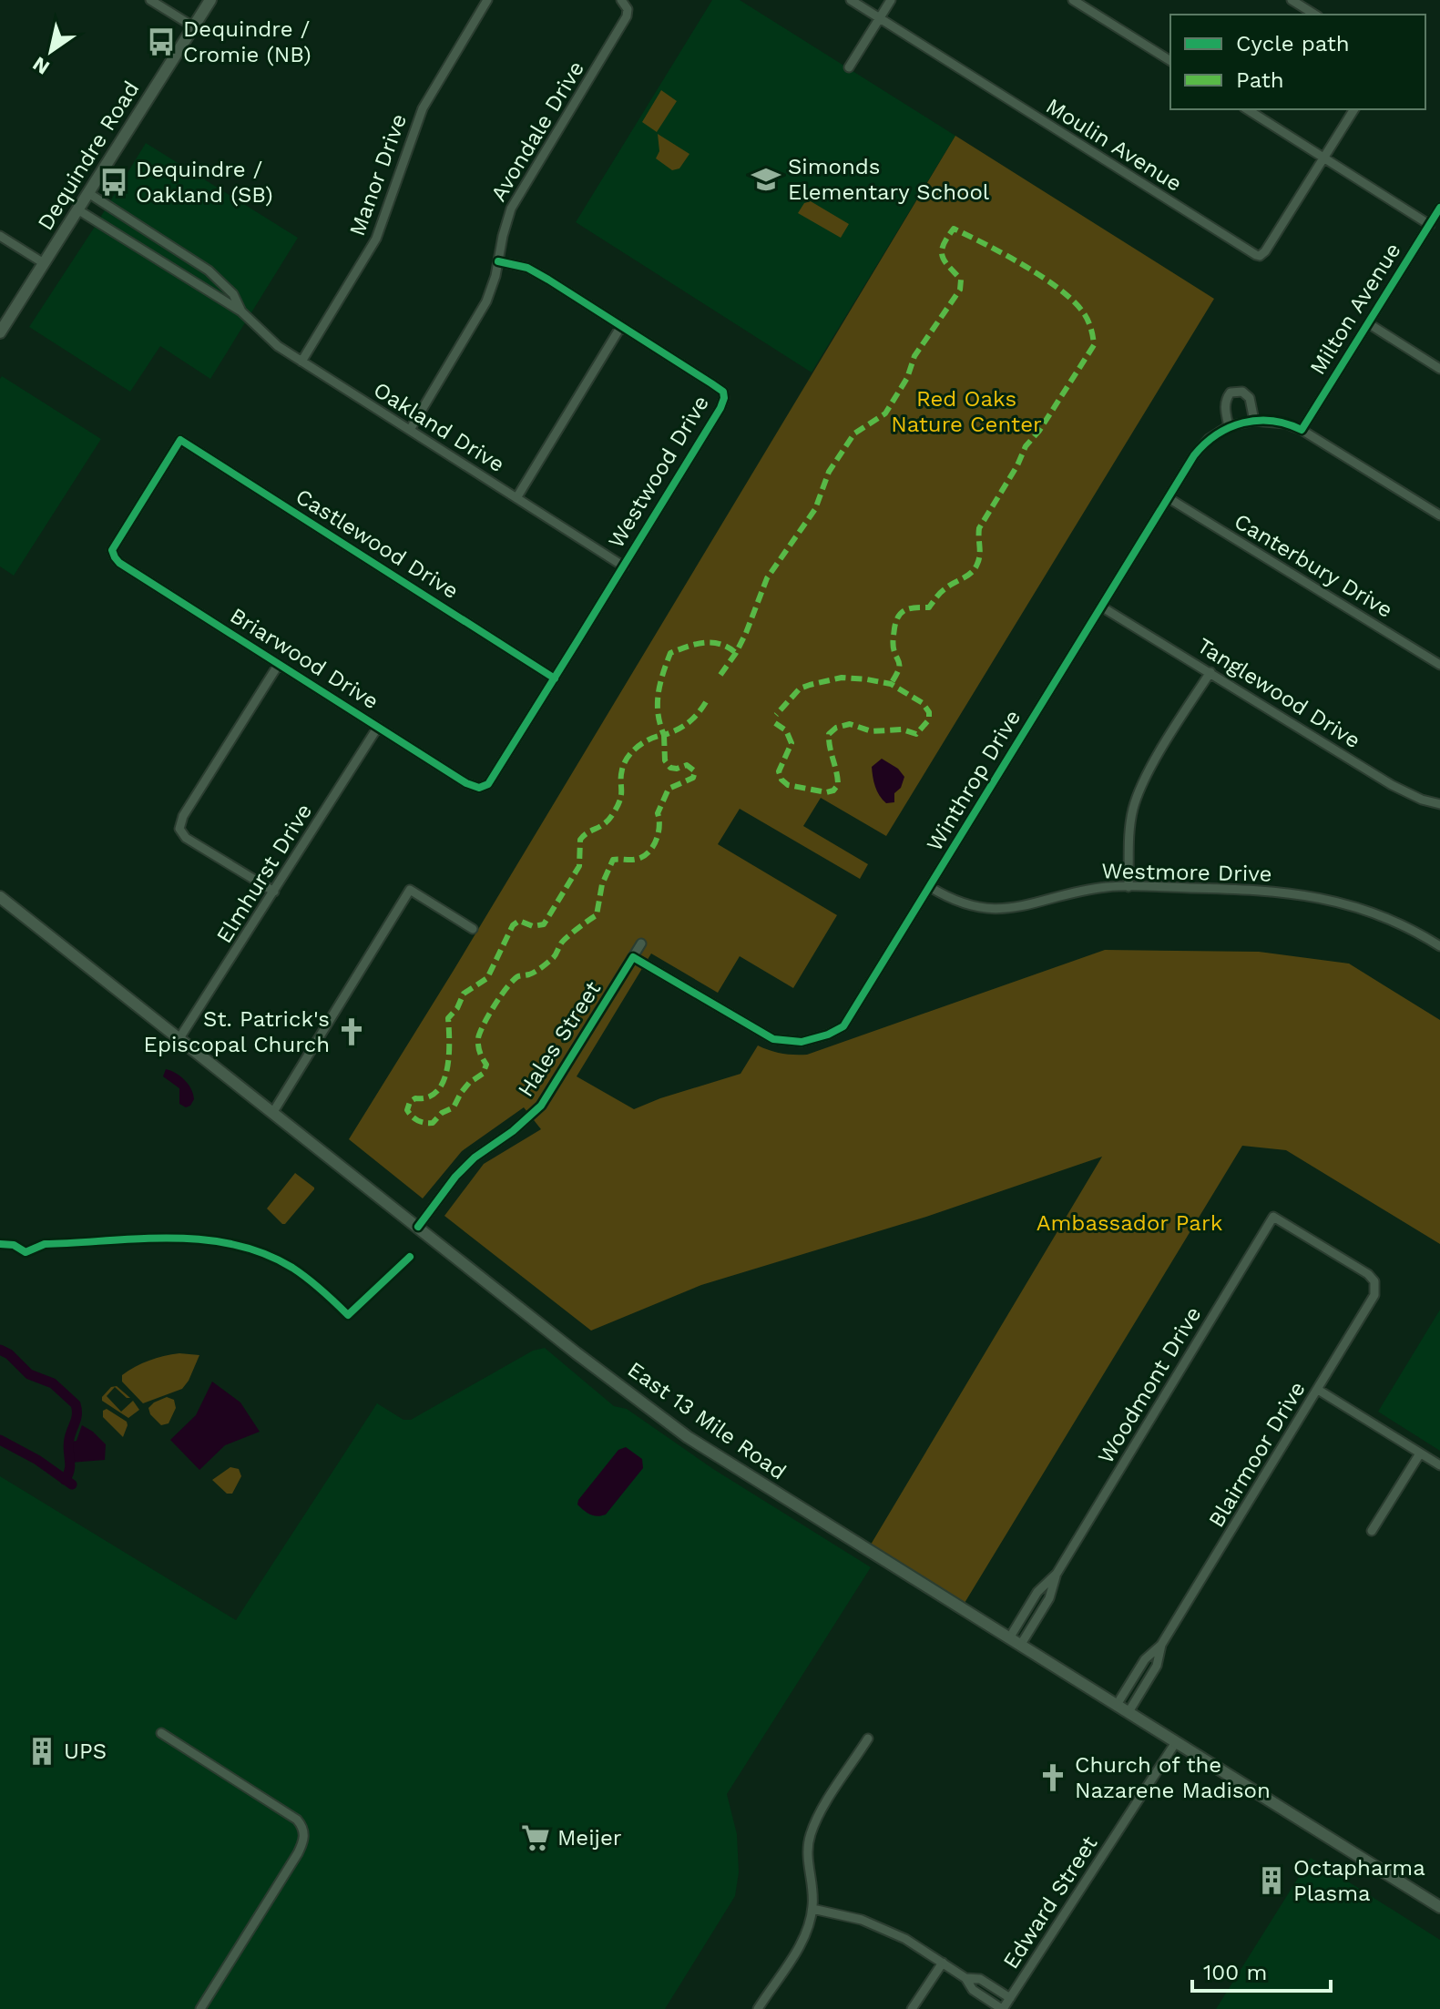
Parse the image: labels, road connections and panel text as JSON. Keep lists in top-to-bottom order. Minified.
{"streets":{"main road":["Dequindre Road","East 13 Mile Road"],"street":["Avondale Drive","Moulin Avenue","Manor Drive","Milton Avenue","Oakland Drive","Westwood Drive","Castlewood Drive","Canterbury Drive","Briarwood Drive","Tanglewood Drive","Winthrop Drive","Westmore Drive","Elmhurst Drive","Hales Street","Woodmont Drive","Blairmoor Drive","Edward Street"]},"crossings":[["Avondale Drive","Oakland Drive"],["Avondale Drive","Westwood Drive"],["Dequindre Road","Oakland Drive"],["Manor Drive","Oakland Drive"],["Milton Avenue","Winthrop Drive"],["Oakland Drive","Westwood Drive"],["Westwood Drive","Castlewood Drive"],["Westwood Drive","Briarwood Drive"],["Castlewood Drive","Briarwood Drive"],["Canterbury Drive","Winthrop Drive"],["Briarwood Drive","Elmhurst Drive"],["Tanglewood Drive","Winthrop Drive"],["Winthrop Drive","Westmore Drive"],["Winthrop Drive","Hales Street"],["Elmhurst Drive","East 13 Mile Road"],["Hales Street","East 13 Mile Road"],["Woodmont Drive","East 13 Mile Road"],["Woodmont Drive","Blairmoor Drive"],["East 13 Mile Road","Blairmoor Drive"],["East 13 Mile Road","Edward Street"]],"parks":["Red Oaks Nature Center","Ambassador Park"],"places":{"bus stop":["Dequindre / Cromie (NB)","Dequindre / Oakland (SB)"],"school or university":["Simonds Elementary School"],"church":["St. Patrick's Episcopal Church","Church of the Nazarene Madison"],"building":["UPS","Octapharma Plasma"],"supermarket":["Meijer"]},"legend":["Cycle path","Path"],"scale_bar":"100 m","north":"bottom left"}
